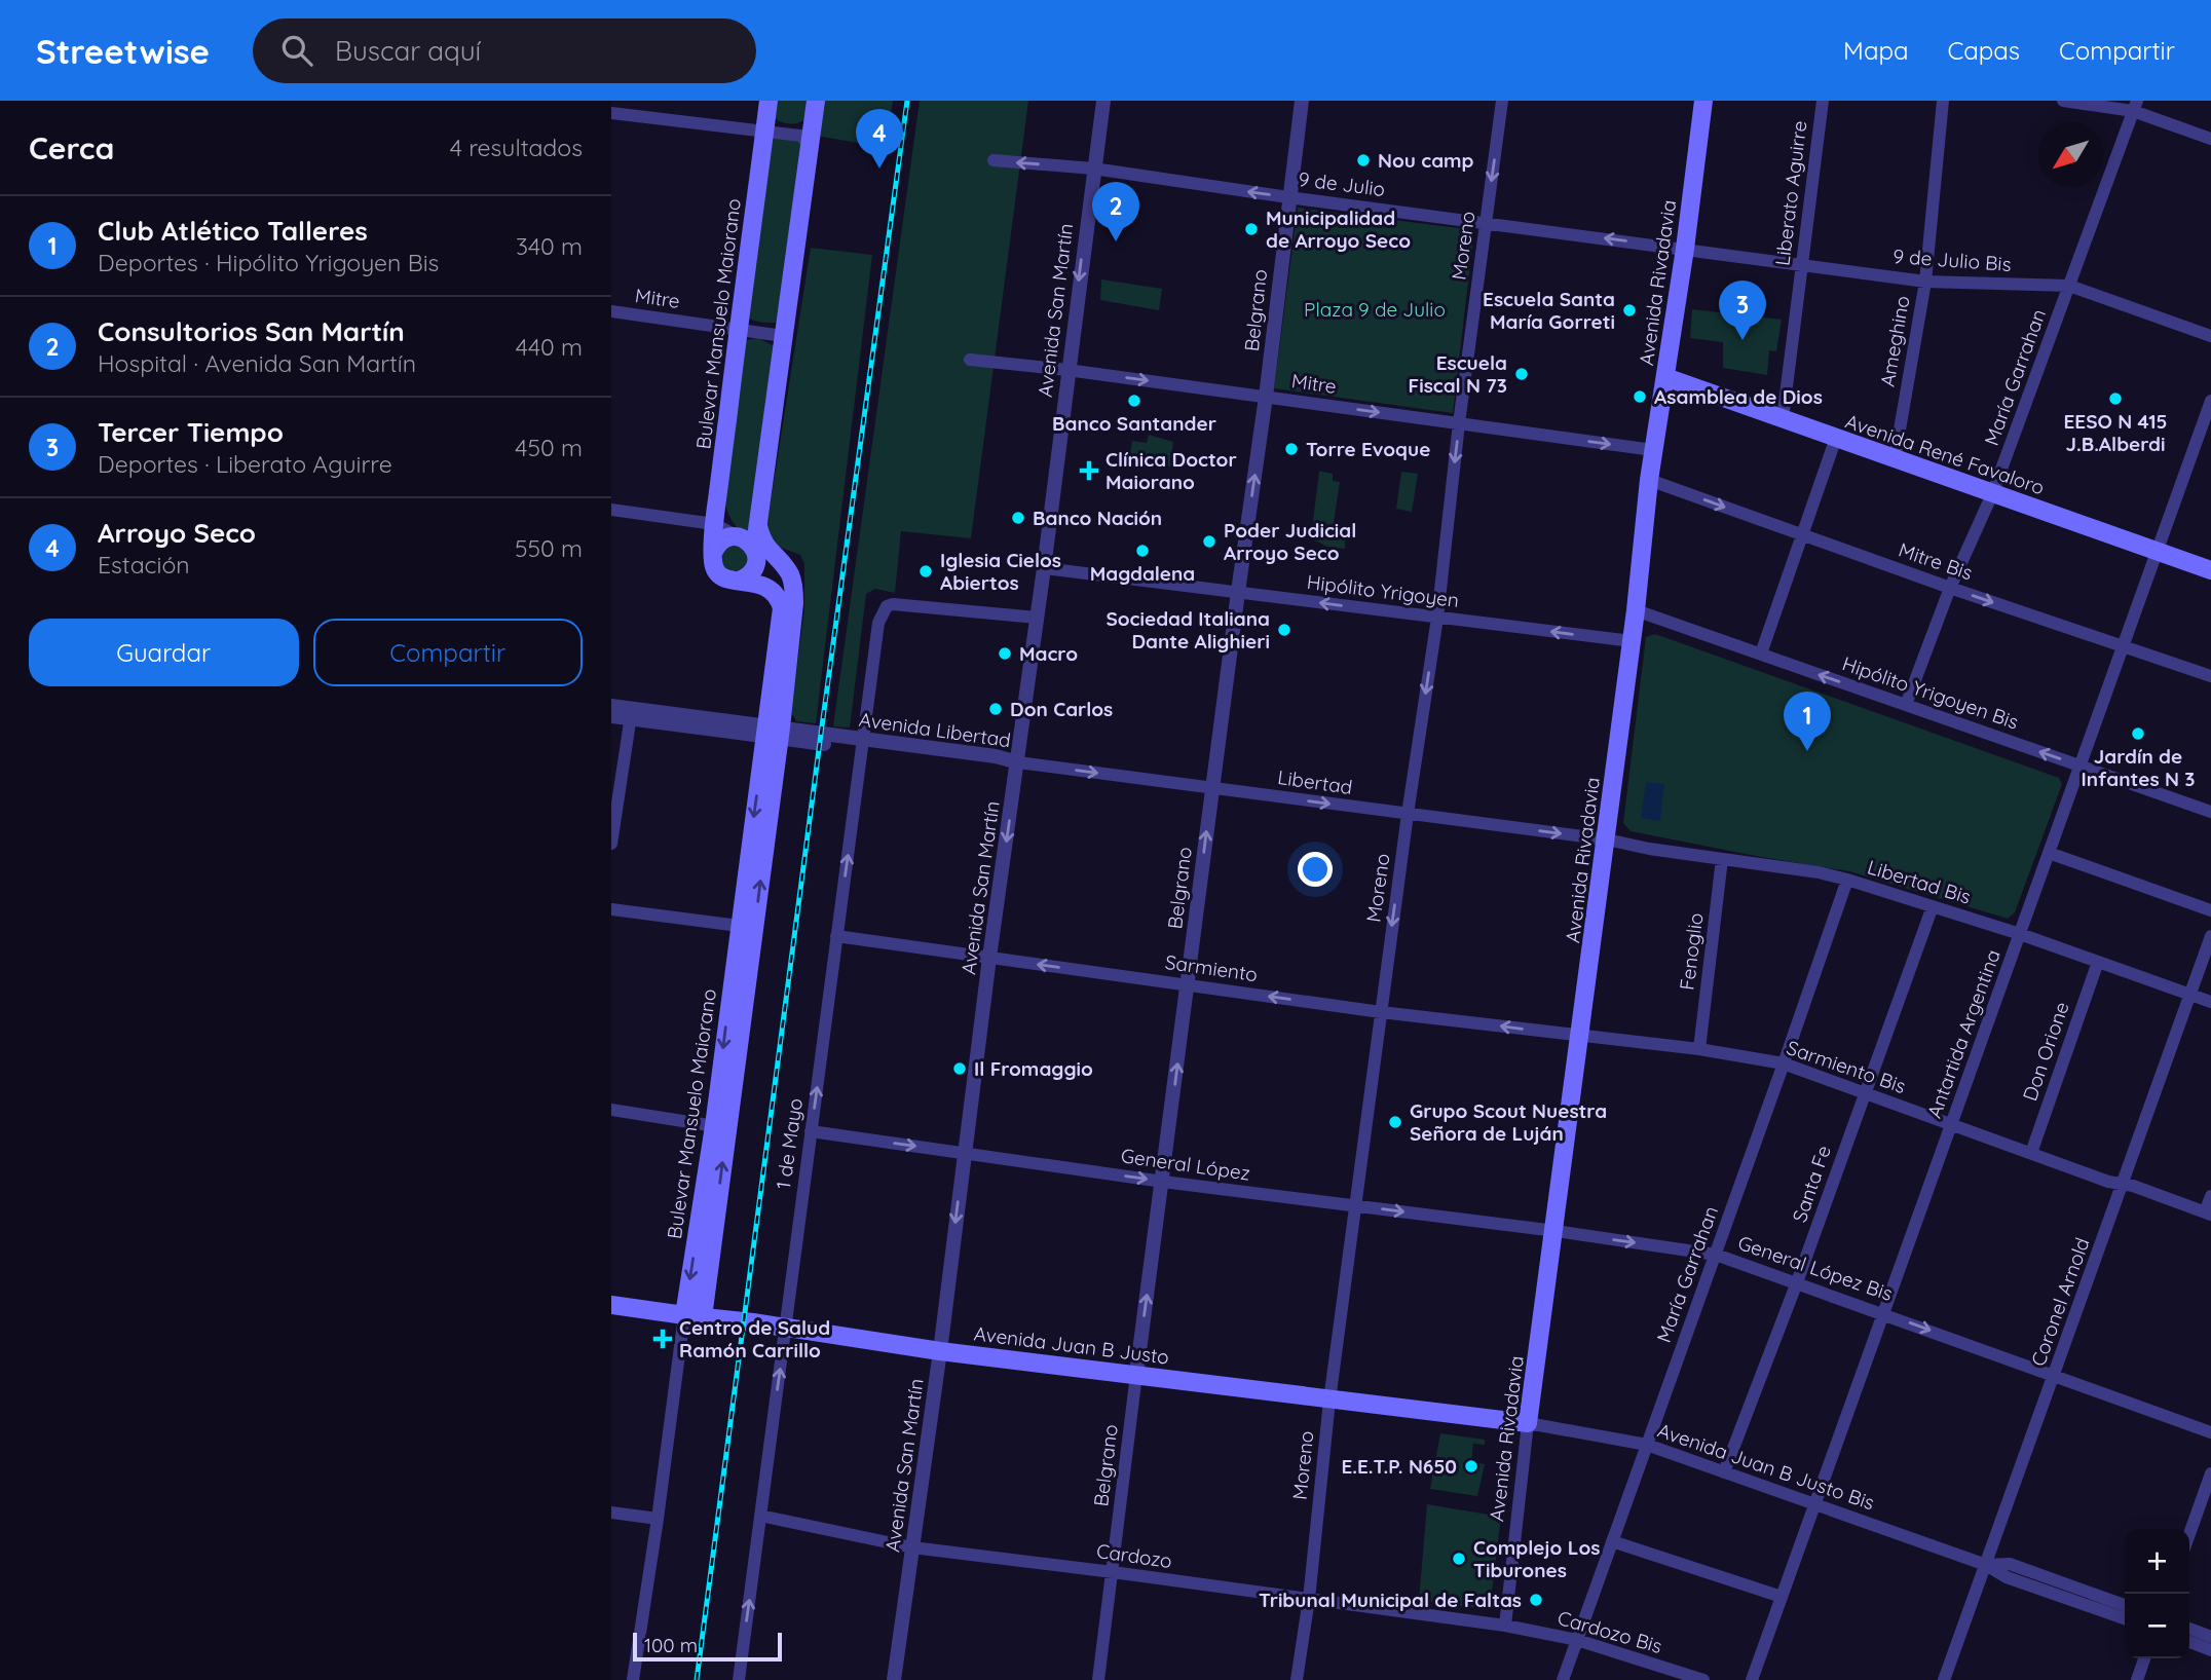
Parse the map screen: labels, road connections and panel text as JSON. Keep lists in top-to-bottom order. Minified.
{"streets":{"main road":["Avenida Rivadavia","Bulevar Mansuelo Maiorano","Avenida René Favaloro","Avenida Juan B Justo"],"street":["9 de Julio","Liberato Aguirre","Moreno","9 de Julio Bis","Mitre","Avenida San Martín","Belgrano","Ameghino","María Garrahan","Mitre Bis","Hipólito Yrigoyen","Hipólito Yrigoyen Bis","Avenida Libertad","Libertad","Libertad Bis","Fenoglio","Sarmiento","Antartida Argentina","Don Orione","Sarmiento Bis","1 de Mayo","General López","Santa Fe","General López Bis","Coronel Arnold","Avenida Juan B Justo Bis","Cardozo","Cardozo Bis"]},"crossings":[["9 de Julio","Moreno"],["9 de Julio","9 de Julio Bis"],["9 de Julio","Avenida Rivadavia"],["9 de Julio","Avenida San Martín"],["9 de Julio","Belgrano"],["Liberato Aguirre","9 de Julio Bis"],["Liberato Aguirre","Avenida René Favaloro"],["Moreno","Mitre"],["Moreno","Hipólito Yrigoyen"],["Moreno","Libertad"],["Moreno","Sarmiento"],["Moreno","General López"],["Moreno","Avenida Juan B Justo"],["Moreno","Cardozo"],["9 de Julio Bis","Avenida Rivadavia"],["9 de Julio Bis","Ameghino"],["9 de Julio Bis","María Garrahan"],["Avenida Rivadavia","Mitre"],["Avenida Rivadavia","Avenida René Favaloro"],["Avenida Rivadavia","Mitre Bis"],["Avenida Rivadavia","Hipólito Yrigoyen"],["Avenida Rivadavia","Hipólito Yrigoyen Bis"],["Avenida Rivadavia","Libertad"],["Avenida Rivadavia","Libertad Bis"],["Avenida Rivadavia","Sarmiento"],["Avenida Rivadavia","Sarmiento Bis"],["Avenida Rivadavia","General López"],["Avenida Rivadavia","General López Bis"],["Avenida Rivadavia","Avenida Juan B Justo"],["Avenida Rivadavia","Avenida Juan B Justo Bis"],["Avenida Rivadavia","Cardozo"],["Avenida Rivadavia","Cardozo Bis"],["Mitre","Avenida San Martín"],["Mitre","Belgrano"],["Mitre","Bulevar Mansuelo Maiorano"],["Avenida San Martín","Hipólito Yrigoyen"],["Avenida San Martín","Avenida Libertad"],["Avenida San Martín","Libertad"],["Avenida San Martín","Sarmiento"],["Avenida San Martín","1 de Mayo"],["Avenida San Martín","General López"],["Avenida San Martín","Avenida Juan B Justo"],["Avenida San Martín","Cardozo"],["Belgrano","Hipólito Yrigoyen"],["Belgrano","Libertad"],["Belgrano","Sarmiento"],["Belgrano","General López"],["Belgrano","Avenida Juan B Justo"],["Belgrano","Cardozo"],["Bulevar Mansuelo Maiorano","Avenida Libertad"],["Bulevar Mansuelo Maiorano","Avenida Juan B Justo"],["Ameghino","Avenida René Favaloro"],["María Garrahan","Avenida René Favaloro"],["María Garrahan","Mitre Bis"],["María Garrahan","Hipólito Yrigoyen Bis"],["María Garrahan","Libertad Bis"],["María Garrahan","Sarmiento Bis"],["María Garrahan","General López Bis"],["María Garrahan","Avenida Juan B Justo Bis"],["María Garrahan","Cardozo Bis"],["Avenida René Favaloro","Antartida Argentina"],["Mitre Bis","Antartida Argentina"],["Hipólito Yrigoyen Bis","Antartida Argentina"],["Avenida Libertad","Libertad"],["Avenida Libertad","1 de Mayo"],["Libertad","Libertad Bis"],["Libertad Bis","Fenoglio"],["Libertad Bis","Antartida Argentina"],["Libertad Bis","Don Orione"],["Libertad Bis","Santa Fe"],["Libertad Bis","Coronel Arnold"],["Fenoglio","Sarmiento Bis"],["Sarmiento","Sarmiento Bis"],["Sarmiento","1 de Mayo"],["Antartida Argentina","Sarmiento Bis"],["Antartida Argentina","General López Bis"],["Antartida Argentina","Avenida Juan B Justo Bis"],["Don Orione","Sarmiento Bis"],["Sarmiento Bis","Santa Fe"],["Sarmiento Bis","Coronel Arnold"],["1 de Mayo","General López"],["1 de Mayo","Avenida Juan B Justo"],["1 de Mayo","Cardozo"],["General López","General López Bis"],["Santa Fe","General López Bis"],["Santa Fe","Avenida Juan B Justo Bis"],["General López Bis","Coronel Arnold"],["Coronel Arnold","Avenida Juan B Justo Bis"],["Avenida Juan B Justo","Avenida Juan B Justo Bis"],["Cardozo","Cardozo Bis"]],"one_way":["9 de Julio","Moreno","Mitre","Avenida San Martín","Belgrano","Mitre Bis","Hipólito Yrigoyen","Hipólito Yrigoyen Bis","Libertad","Sarmiento","1 de Mayo","General López","General López Bis"],"parks":["Plaza 9 de Julio"],"places":{"other":["Nou camp","Municipalidad de Arroyo Seco","Escuela Santa María Gorreti","Escuela Fiscal N 73","Asamblea de Dios","EESO N 415 J.B.Alberdi","Banco Santander","Torre Evoque","Banco Nación","Poder Judicial Arroyo Seco","Magdalena","Iglesia Cielos Abiertos","Sociedad Italiana Dante Alighieri","Macro","Don Carlos","Jardín de Infantes N 3","Il Fromaggio","Grupo Scout Nuestra Señora de Luján","E.E.T.P. N650","Complejo Los Tiburones","Tribunal Municipal de Faltas"],"health":["Clínica Doctor Maiorano","Centro de Salud Ramón Carrillo"]},"scale_bar":"100 m","north":"bottom left","page":{"header":"Streetwise","search":"Buscar aquí","nav":["Mapa","Capas","Compartir"],"heading":["Cerca","4 resultados"],"pins":["4","2","3","1"],"list":[{"mark":"1","name":"Club Atlético Talleres","note":"Deportes · Hipólito Yrigoyen Bis","value":"340 m"},{"mark":"2","name":"Consultorios San Martín","note":"Hospital · Avenida San Martín","value":"440 m"},{"mark":"3","name":"Tercer Tiempo","note":"Deportes · Liberato Aguirre","value":"450 m"},{"mark":"4","name":"Arroyo Seco","note":"Estación","value":"550 m"}],"buttons":["Guardar","Compartir"],"map_buttons":["+","−"],"scale":"100 m"}}
